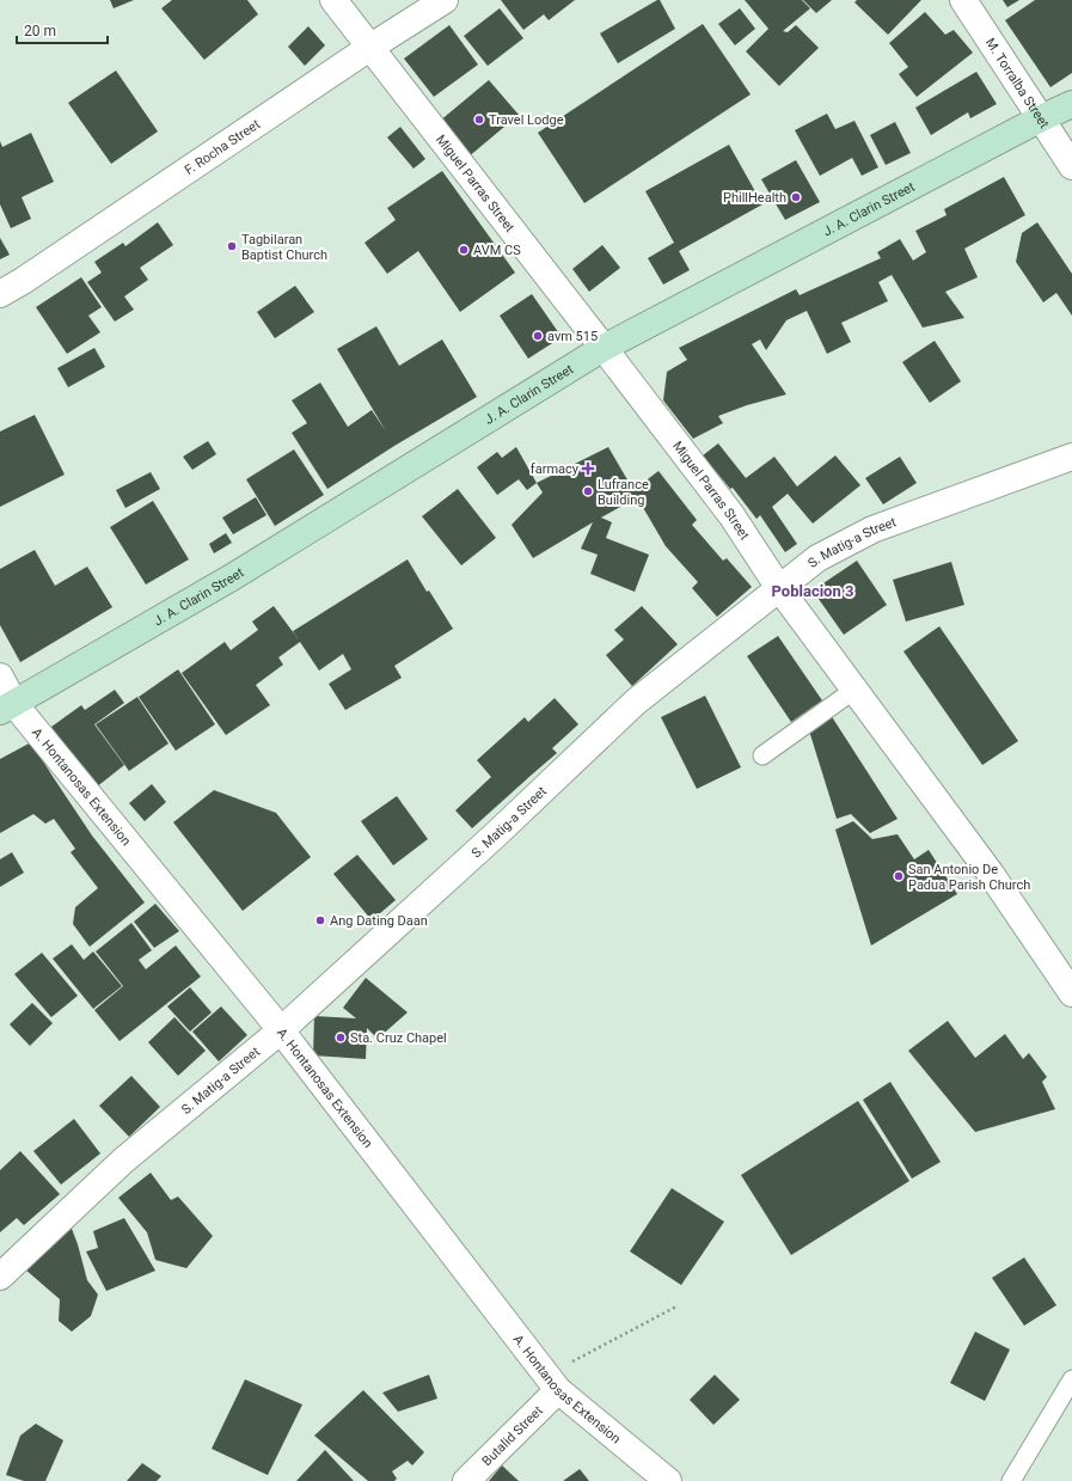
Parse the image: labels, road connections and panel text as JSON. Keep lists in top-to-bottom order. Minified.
{"streets":{"main road":["J. A. Clarin Street"],"street":["M. Torralba Street","F. Rocha Street","Miguel Parras Street","S. Matig-a Street","A. Hontanosas Extension","Butalid Street"]},"crossings":[["M. Torralba Street","J. A. Clarin Street"],["F. Rocha Street","Miguel Parras Street"],["Miguel Parras Street","J. A. Clarin Street"],["Miguel Parras Street","S. Matig-a Street"],["J. A. Clarin Street","A. Hontanosas Extension"],["S. Matig-a Street","A. Hontanosas Extension"],["A. Hontanosas Extension","Butalid Street"]],"districts":["Poblacion 3"],"places":{"other":["Travel Lodge","PhillHealth","Tagbilaran Baptist Church","AVM CS","avm 515","Lufrance Building","San Antonio De Padua Parish Church","Ang Dating Daan","Sta. Cruz Chapel"],"health":["farmacy"]},"scale_bar":"20 m"}
